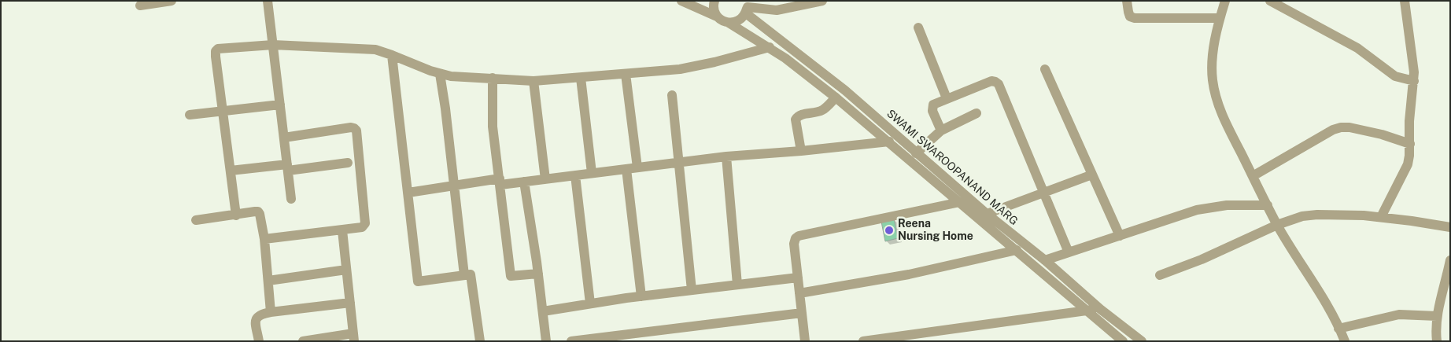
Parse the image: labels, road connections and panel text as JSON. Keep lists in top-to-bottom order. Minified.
{"streets":{"street":["SWAMI SWAROOPANAND MARG"]},"places":["Reena Nursing Home"]}
